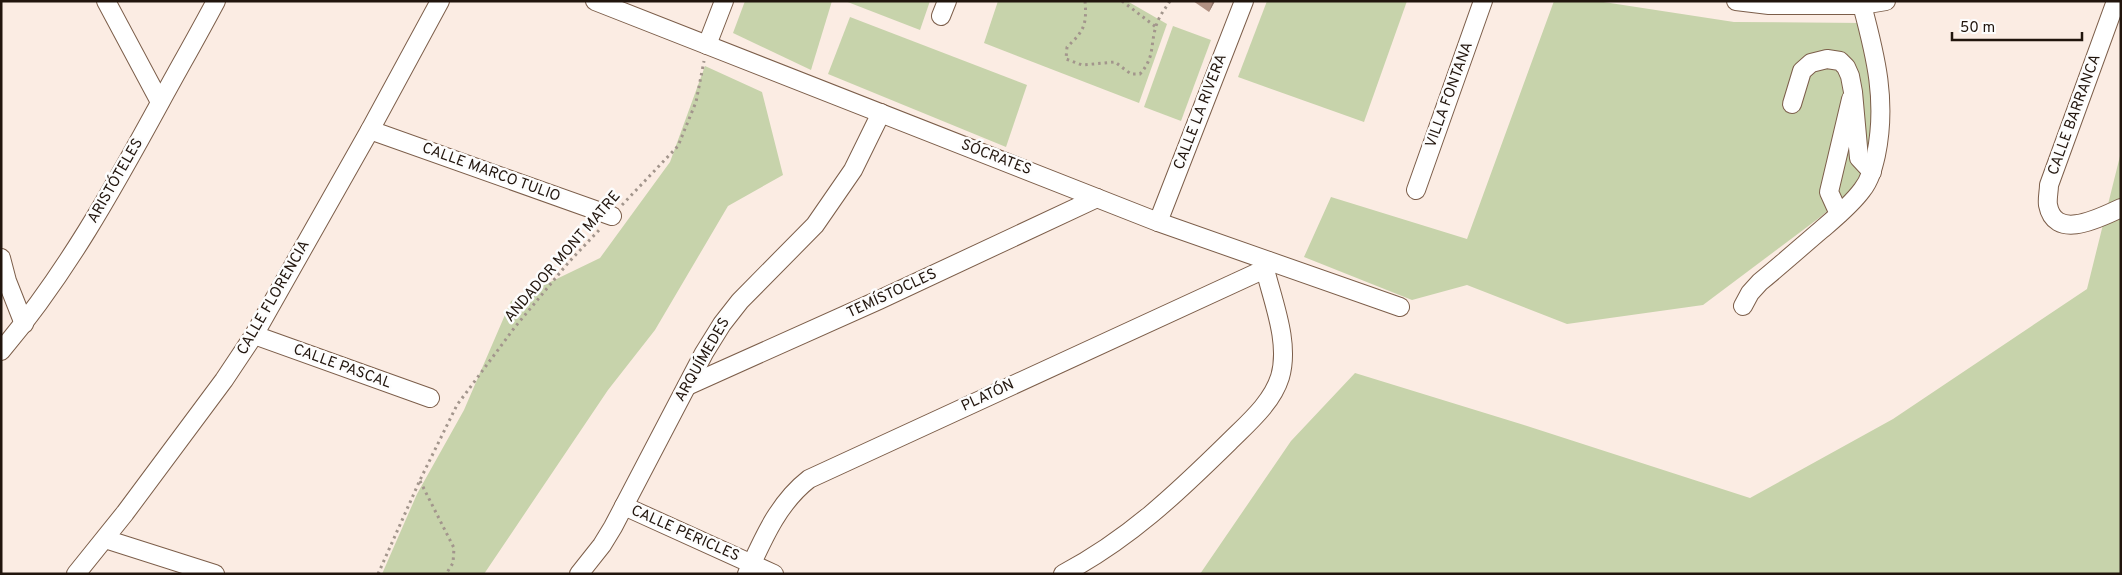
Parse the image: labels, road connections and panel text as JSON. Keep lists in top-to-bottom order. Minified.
{"streets":{"street":["VILLA FONTANA","CALLE LA RIVERA","CALLE BARRANCA","SÓCRATES","CALLE MARCO TULIO","ARISTÓTELES","TEMÍSTOCLES","CALLE FLORENCIA","ARQUÍMEDES","CALLE PASCAL","PLATÓN","CALLE PERICLES"],"path":["ANDADOR MONT MATRE"]},"crossings":[["CALLE LA RIVERA","SÓCRATES"],["SÓCRATES","ANDADOR MONT MATRE"],["SÓCRATES","TEMÍSTOCLES"],["SÓCRATES","ARQUÍMEDES"],["SÓCRATES","PLATÓN"],["CALLE MARCO TULIO","ANDADOR MONT MATRE"],["CALLE MARCO TULIO","CALLE FLORENCIA"],["TEMÍSTOCLES","ARQUÍMEDES"],["CALLE FLORENCIA","CALLE PASCAL"],["ARQUÍMEDES","CALLE PERICLES"],["PLATÓN","CALLE PERICLES"]],"scale_bar":"50 m"}
